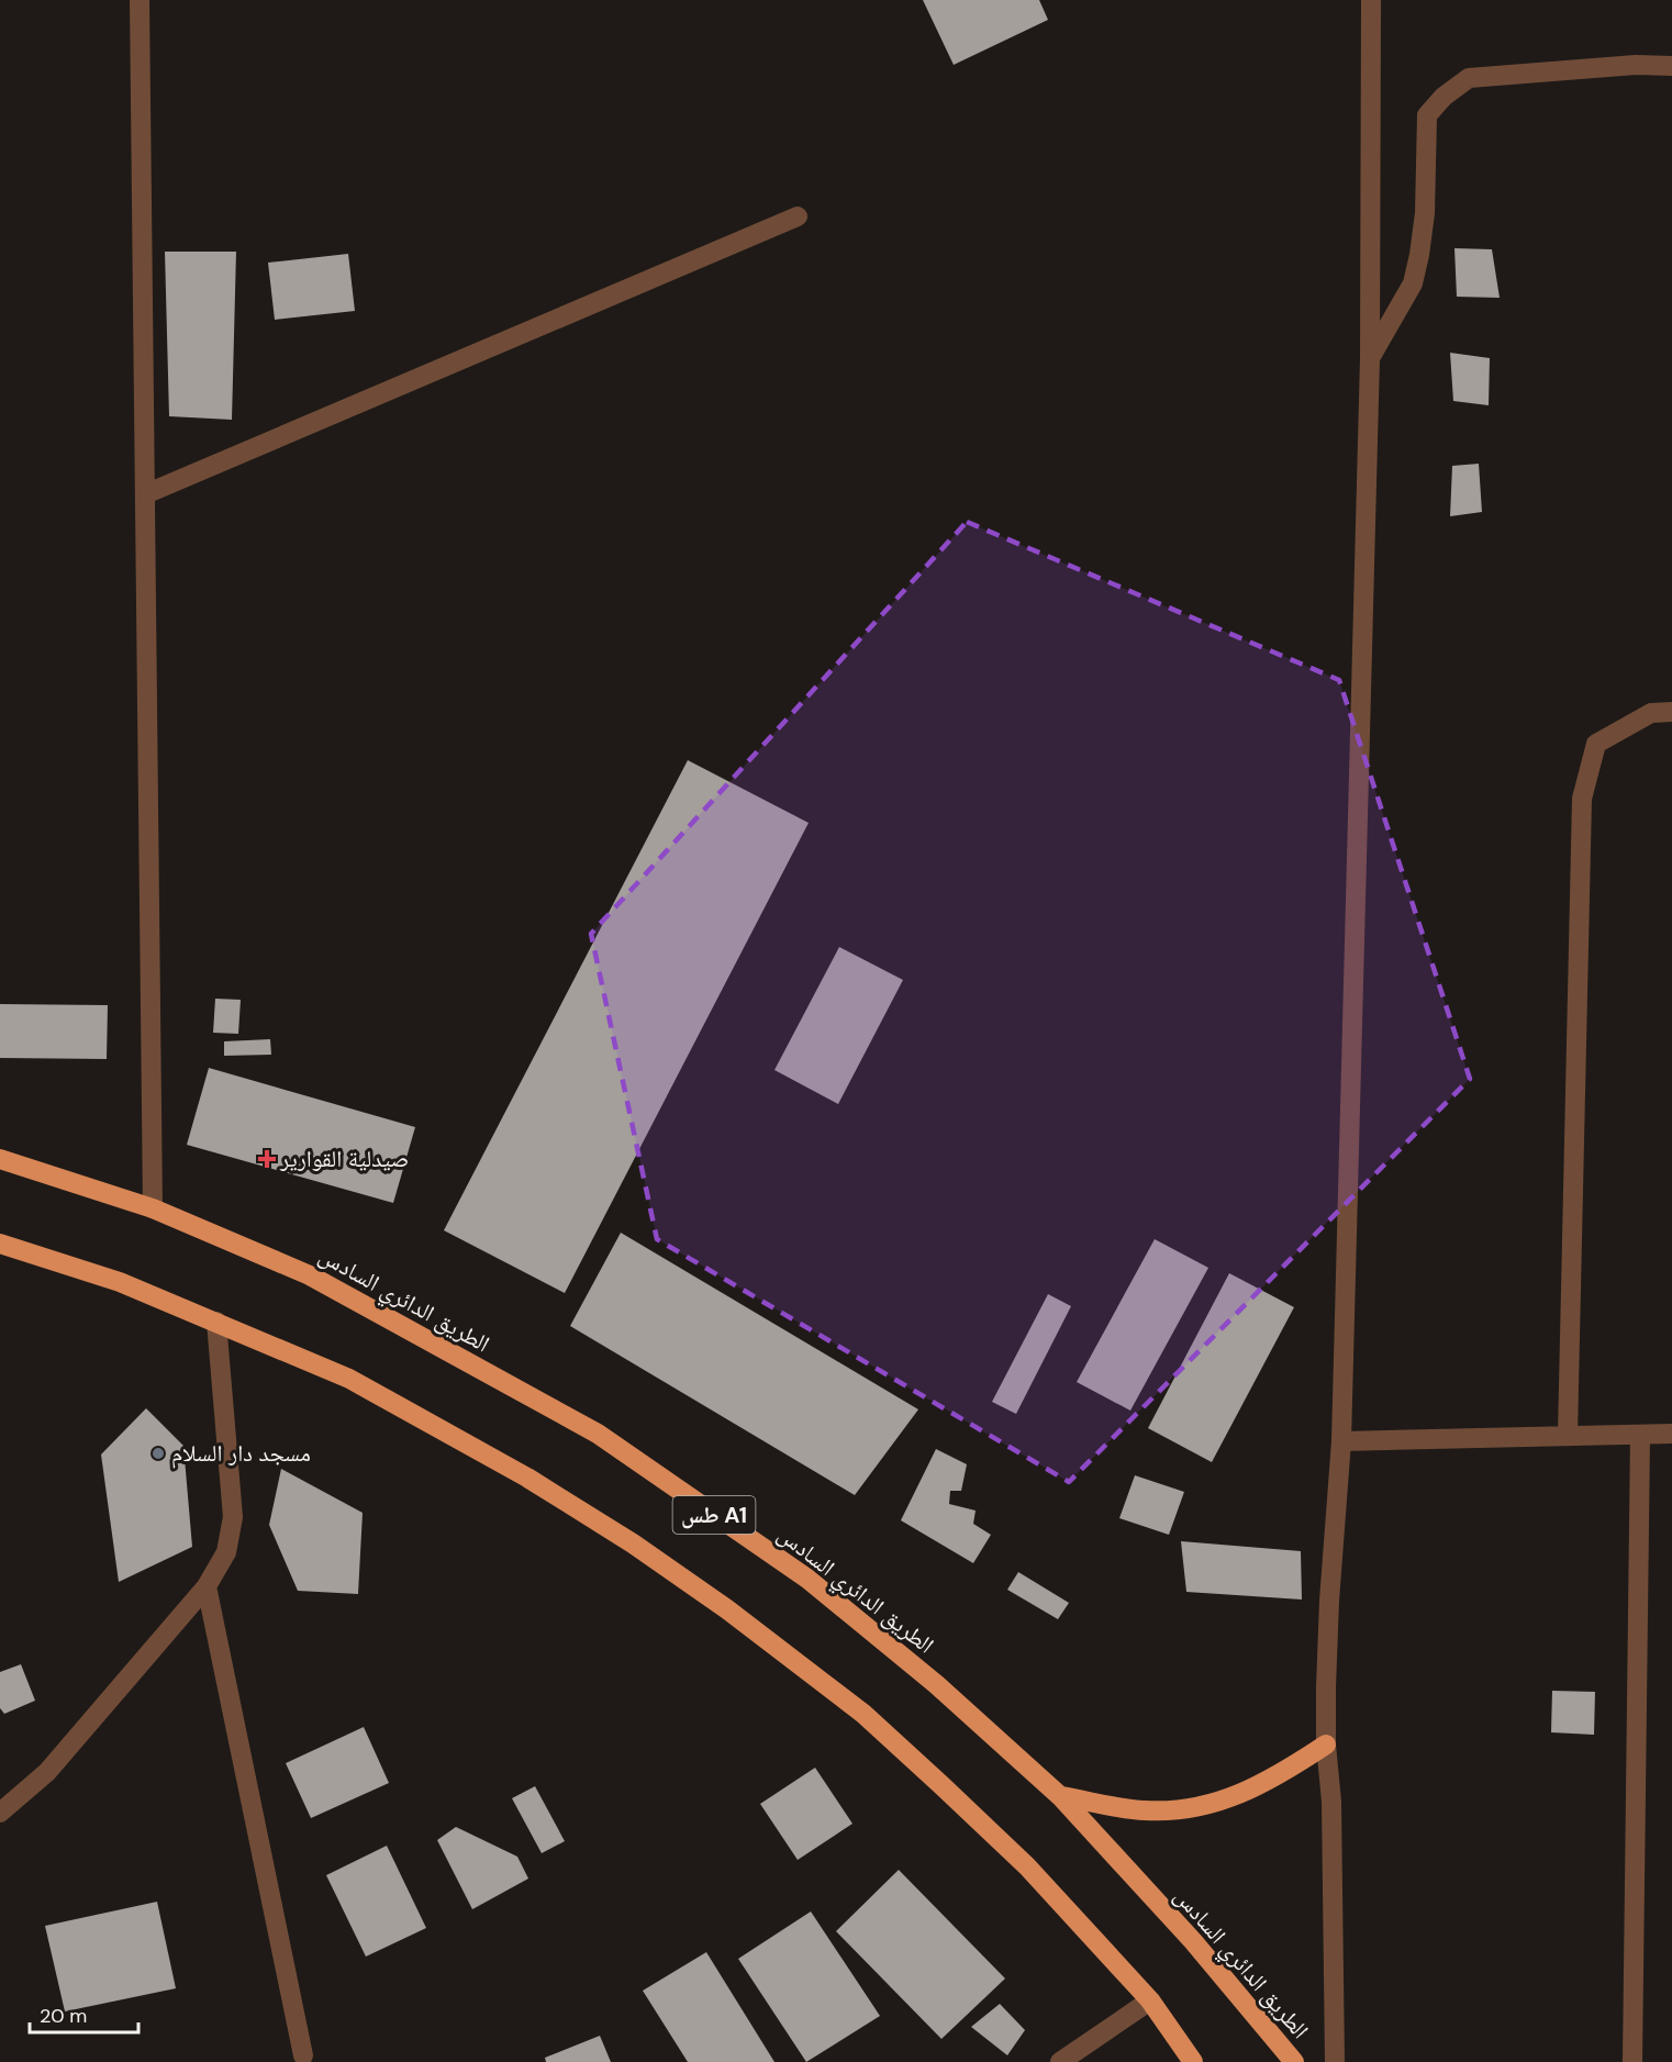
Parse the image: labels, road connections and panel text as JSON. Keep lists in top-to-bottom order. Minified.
{"streets":{"highway":["الطريق الدائري السادس","طس A1"]},"places":{"health":["صيدلية القوارير"],"other":["مسجد دار السلام"]},"scale_bar":"20 m"}
